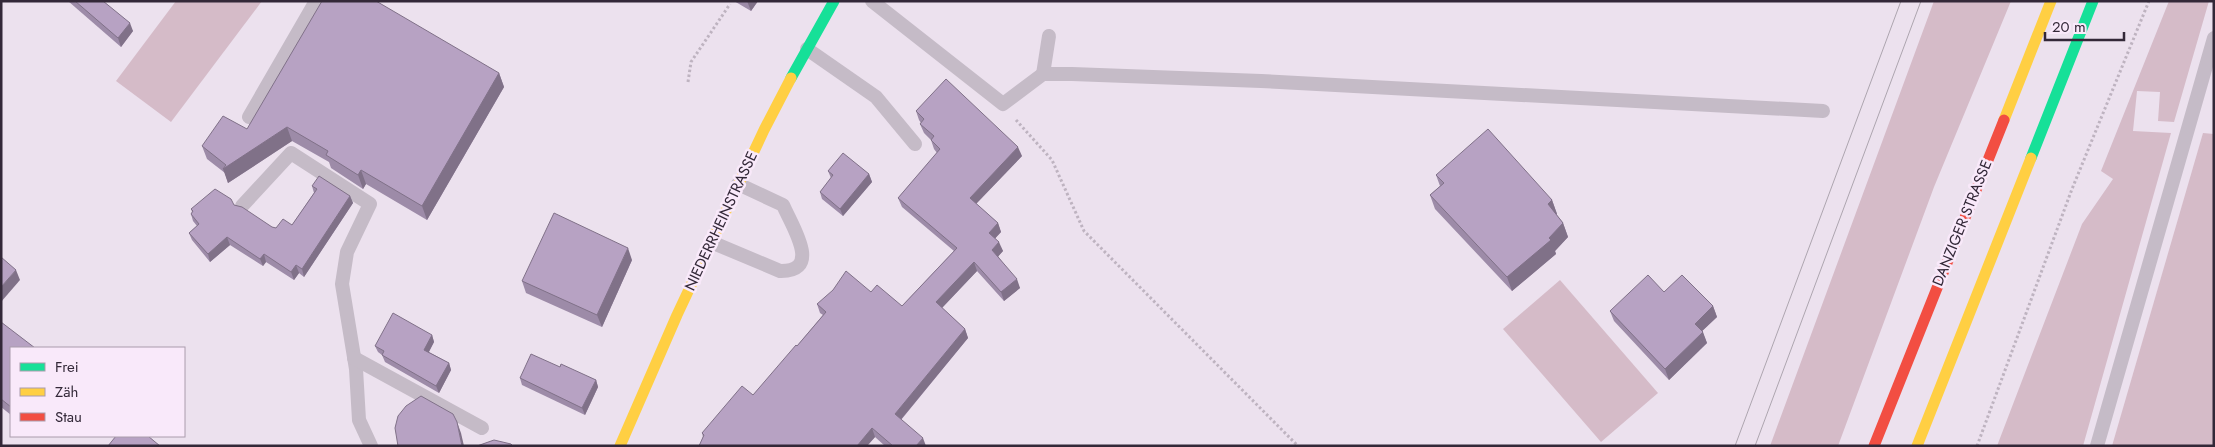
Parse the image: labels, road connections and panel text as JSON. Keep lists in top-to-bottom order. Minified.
{"streets":{"main road":["NIEDERRHEINSTRASSE","DANZIGER STRASSE"]},"legend":["Frei","Zäh","Stau"],"scale_bar":"20 m"}
